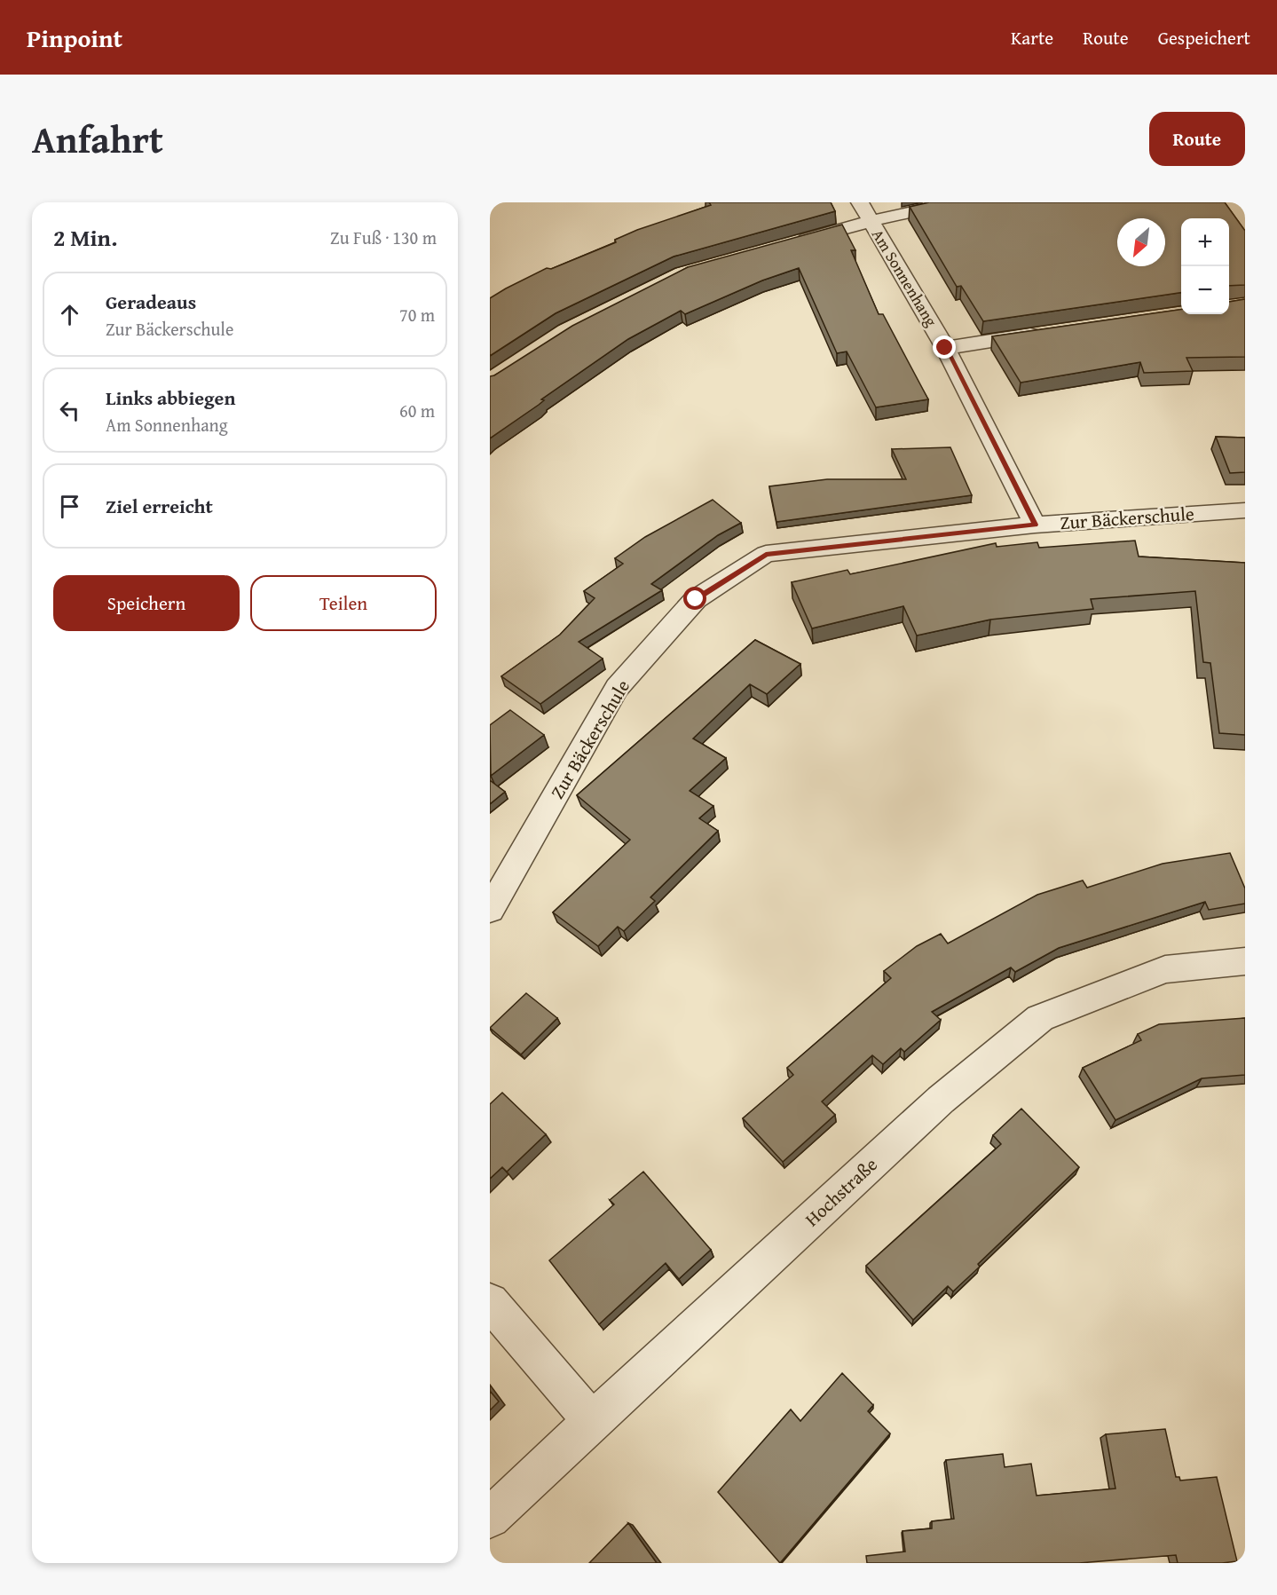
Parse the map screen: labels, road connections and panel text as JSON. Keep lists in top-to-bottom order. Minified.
{"streets":{"street":["Am Sonnenhang","Zur Bäckerschule","Hochstraße"]},"crossings":[["Am Sonnenhang","Zur Bäckerschule"]],"north":"bottom left","page":{"header":"Pinpoint","nav":["Karte","Route","Gespeichert"],"title":"Anfahrt","buttons":["Route",["Speichern","Teilen"]],"heading":["2 Min.","Zu Fuß · 130 m"],"map_buttons":["+","−"],"list":[["Geradeaus","Zur Bäckerschule","70 m"],["Links abbiegen","Am Sonnenhang","60 m"],"Ziel erreicht"]}}
